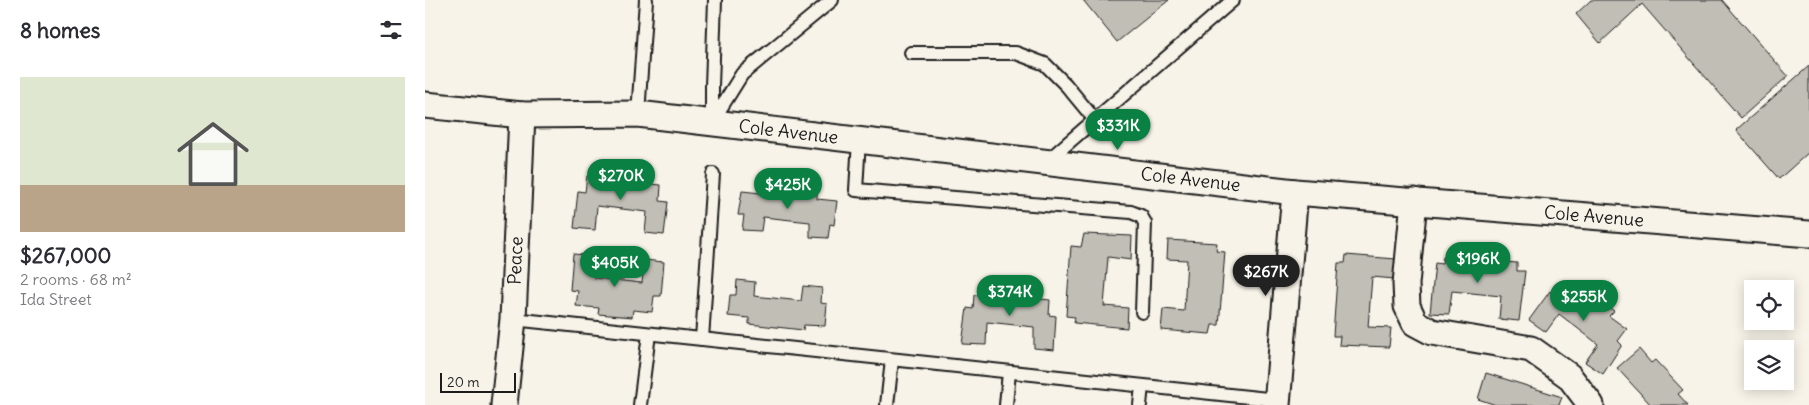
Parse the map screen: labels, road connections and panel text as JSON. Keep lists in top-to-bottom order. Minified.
{"streets":{"street":["Cole Avenue","Peace"]},"crossings":[["Cole Avenue","Peace"]],"scale_bar":"20 m","page":{"heading":"8 homes","list":[{"name":"$267,000","note":"2 rooms · 68 m² · Ida Street"}],"price":["$331K","$270K","$425K","$196K","$405K","$267K","$374K","$255K"],"scale":"20 m"}}
